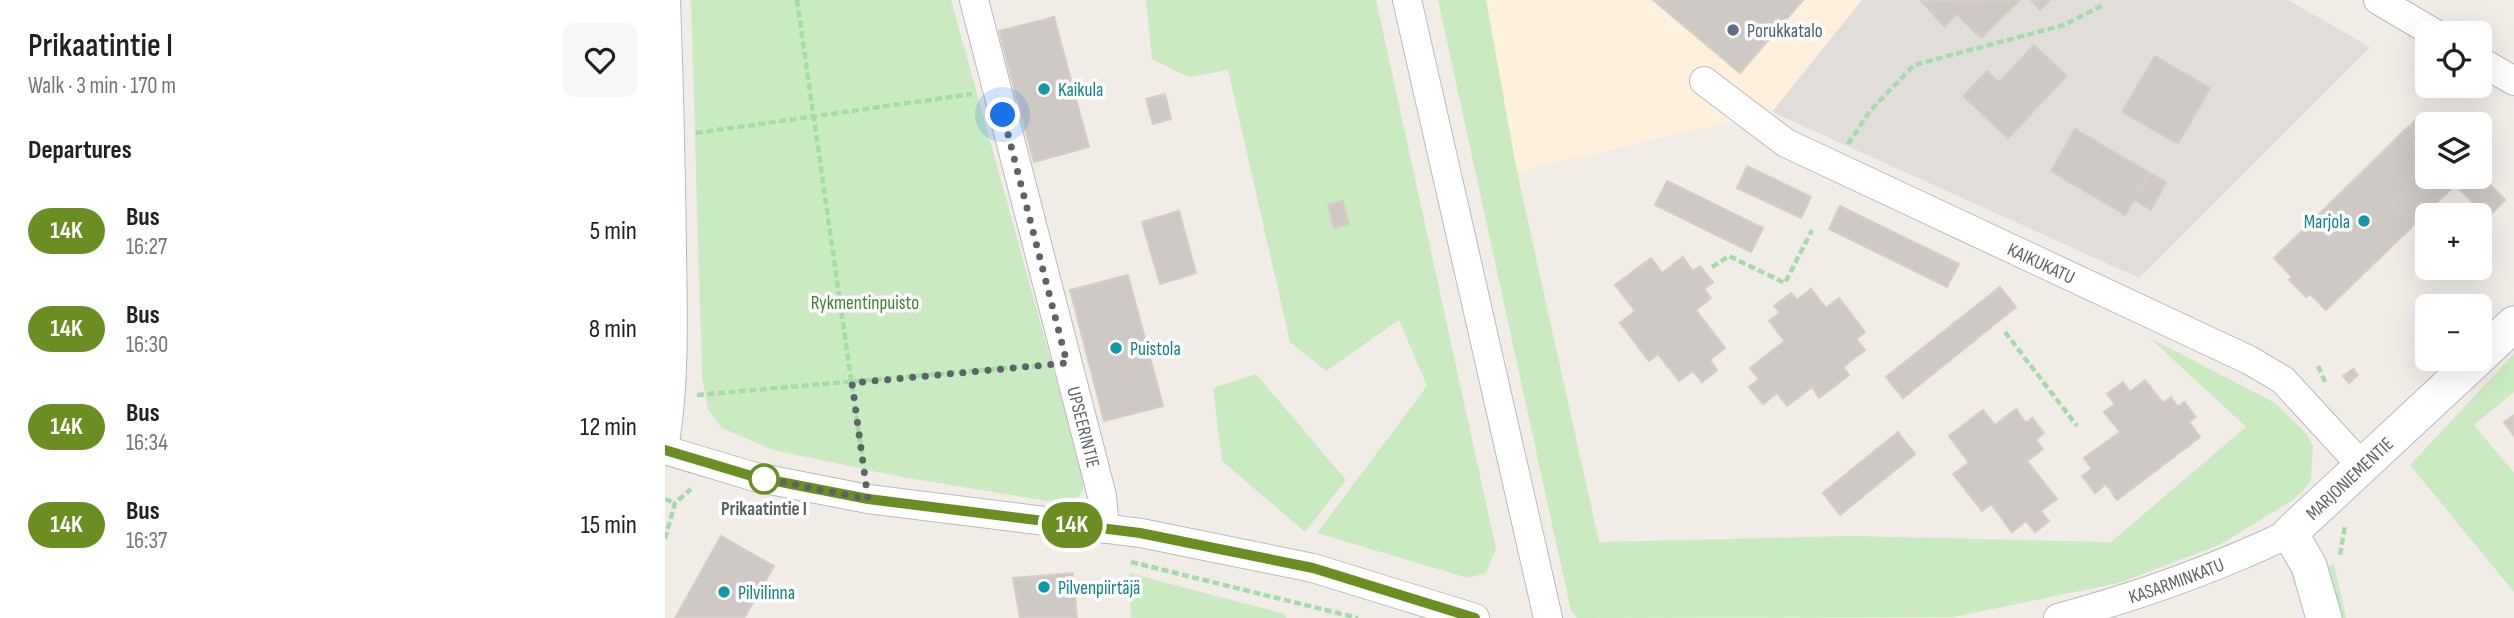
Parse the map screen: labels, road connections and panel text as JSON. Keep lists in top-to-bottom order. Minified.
{"streets":{"street":["KAIKUKATU","UPSEERINTIE","MARJONIEMENTIE","KASARMINKATU"]},"crossings":[["KAIKUKATU","MARJONIEMENTIE"],["MARJONIEMENTIE","KASARMINKATU"]],"parks":["Rykmentinpuisto"],"places":["Porukkatalo","Kaikula","Marjola","Puistola","Prikaatintie I","Pilvenpiirtäjä","Pilvilinna"],"lines":["bus line 14K"],"page":{"heading":[["Prikaatintie I","Walk · 3 min · 170 m"],"Departures"],"on_map":"14K","map_buttons":["+","−"],"list":[{"mark":"14K","name":"Bus","note":"16:27","value":"5 min"},{"mark":"14K","name":"Bus","note":"16:30","value":"8 min"},{"mark":"14K","name":"Bus","note":"16:34","value":"12 min"},{"mark":"14K","name":"Bus","note":"16:37","value":"15 min"}]}}
